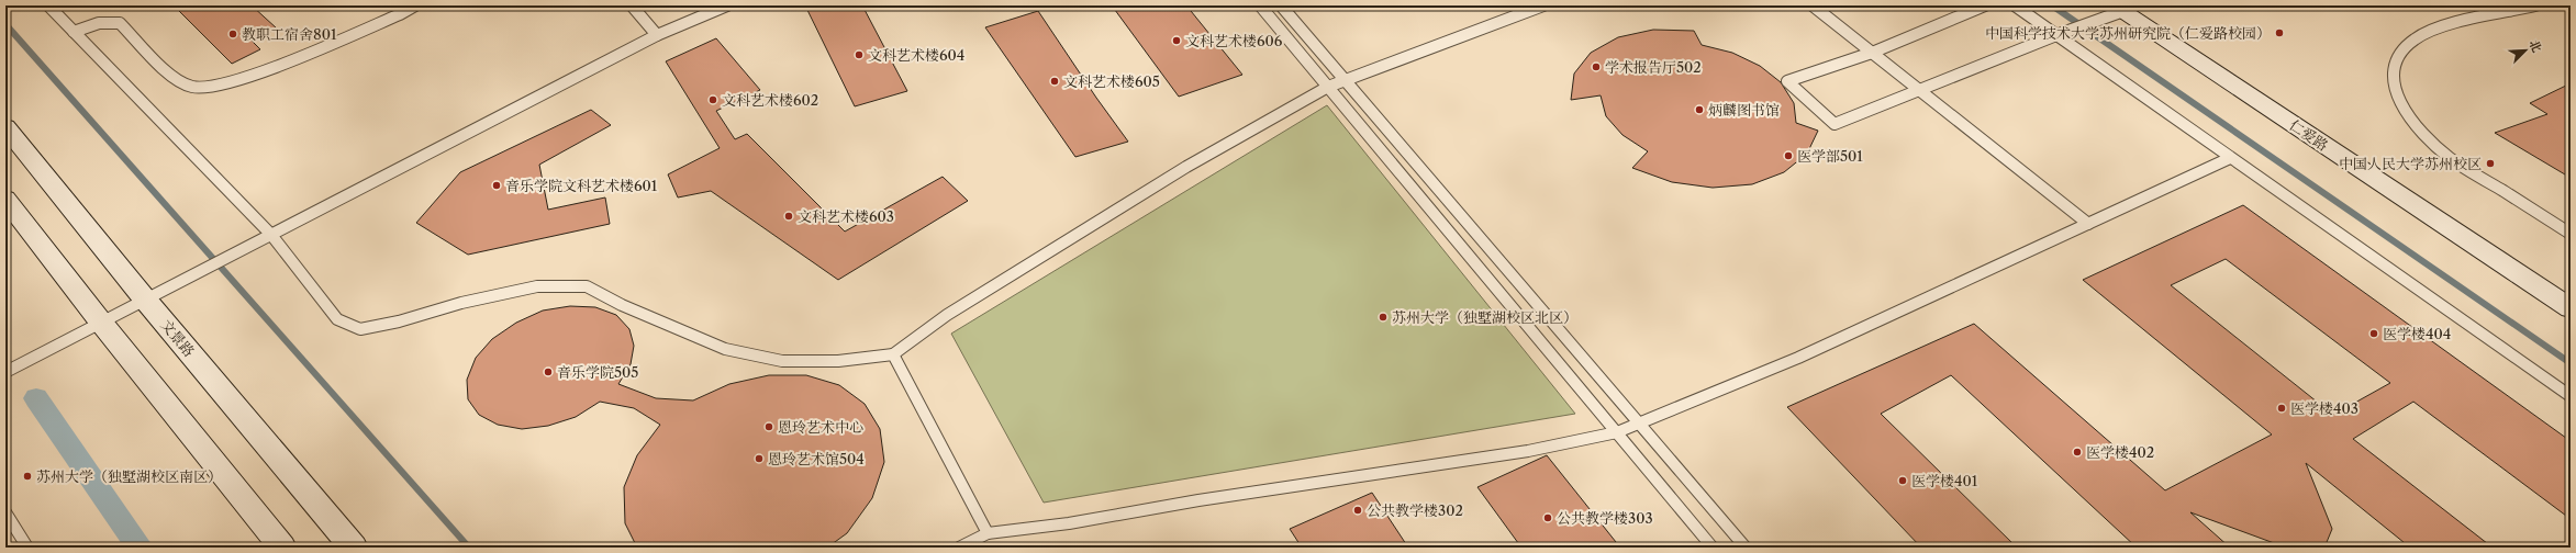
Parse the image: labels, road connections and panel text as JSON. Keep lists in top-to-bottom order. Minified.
{"streets":{"main road":["仁爱路","文景路"]},"places":["中国科学技术大学苏州研究院（仁爱路校园）","教职工宿舍801","文科艺术楼606","文科艺术楼604","学术报告厅502","文科艺术楼605","文科艺术楼602","炳麟图书馆","医学部501","中国人民大学苏州校区","音乐学院文科艺术楼601","文科艺术楼603","苏州大学（独墅湖校区北区）","医学楼404","音乐学院505","医学楼403","恩玲艺术中心","医学楼402","恩玲艺术馆504","苏州大学（独墅湖校区南区）","医学楼401","公共教学楼302","公共教学楼303"],"north":"top right"}
